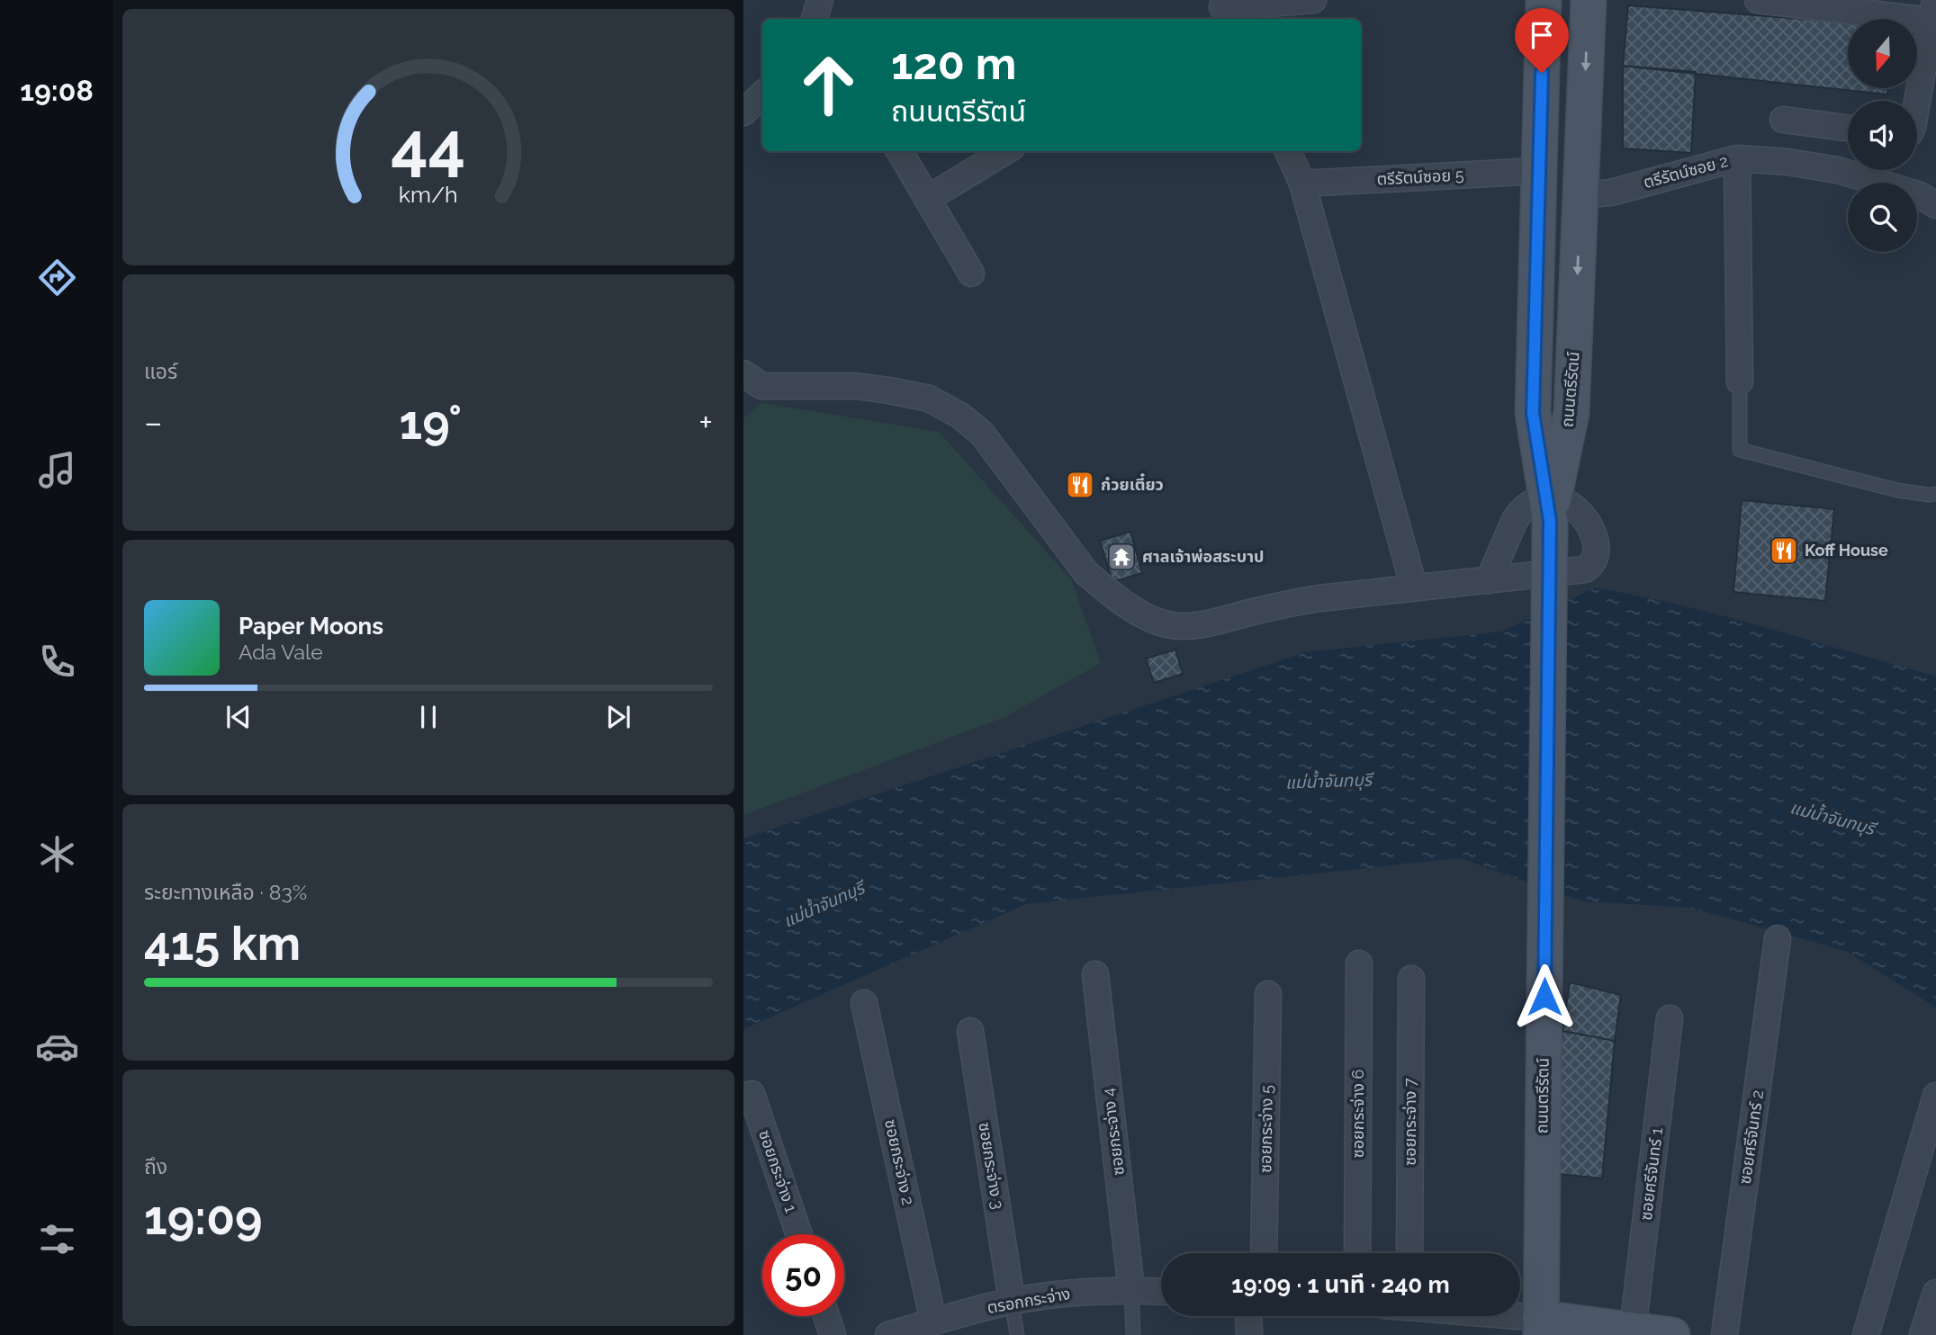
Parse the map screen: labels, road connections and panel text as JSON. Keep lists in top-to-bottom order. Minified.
{"streets":{"main road":["ถนนตรีรัตน์"],"street":["ตรีรัตน์ซอย 2","ตรีรัตน์ซอย 5","ซอยกระจ่าง 6","ซอยกระจ่าง 7","ซอยกระจ่าง 5","ซอยกระจ่าง 4","ซอยศรีจันทร์ 2","ซอยกระจ่าง 2","ซอยกระจ่าง 3","ซอยกระจ่าง 1","ซอยศรีจันทร์ 1","ตรอกกระจ่าง"]},"crossings":[["ตรีรัตน์ซอย 2","ถนนตรีรัตน์"],["ตรีรัตน์ซอย 5","ถนนตรีรัตน์"],["ซอยกระจ่าง 4","ตรอกกระจ่าง"],["ซอยกระจ่าง 2","ตรอกกระจ่าง"],["ซอยกระจ่าง 3","ตรอกกระจ่าง"]],"water":["แม่น้ำจันทบุรี"],"places":{"restaurant":["ก๋วยเตี๋ยว","Koff House"],"temple":["ศาลเจ้าพ่อสระบาป"]},"north":"bottom","page":{"tabs":"19:08","turn":["120 m","ถนนตรีรัตน์"],"tile":["แอร์",["ระยะทางเหลือ · 83%","415 km"],["ถึง","19:09"]],"heat":["−","19°","+"],"song":["Paper Moons","Ada Vale"],"limit":"50","trip":"19:09 · 1 นาที · 240 m","gauge":["44","km/h"]}}
